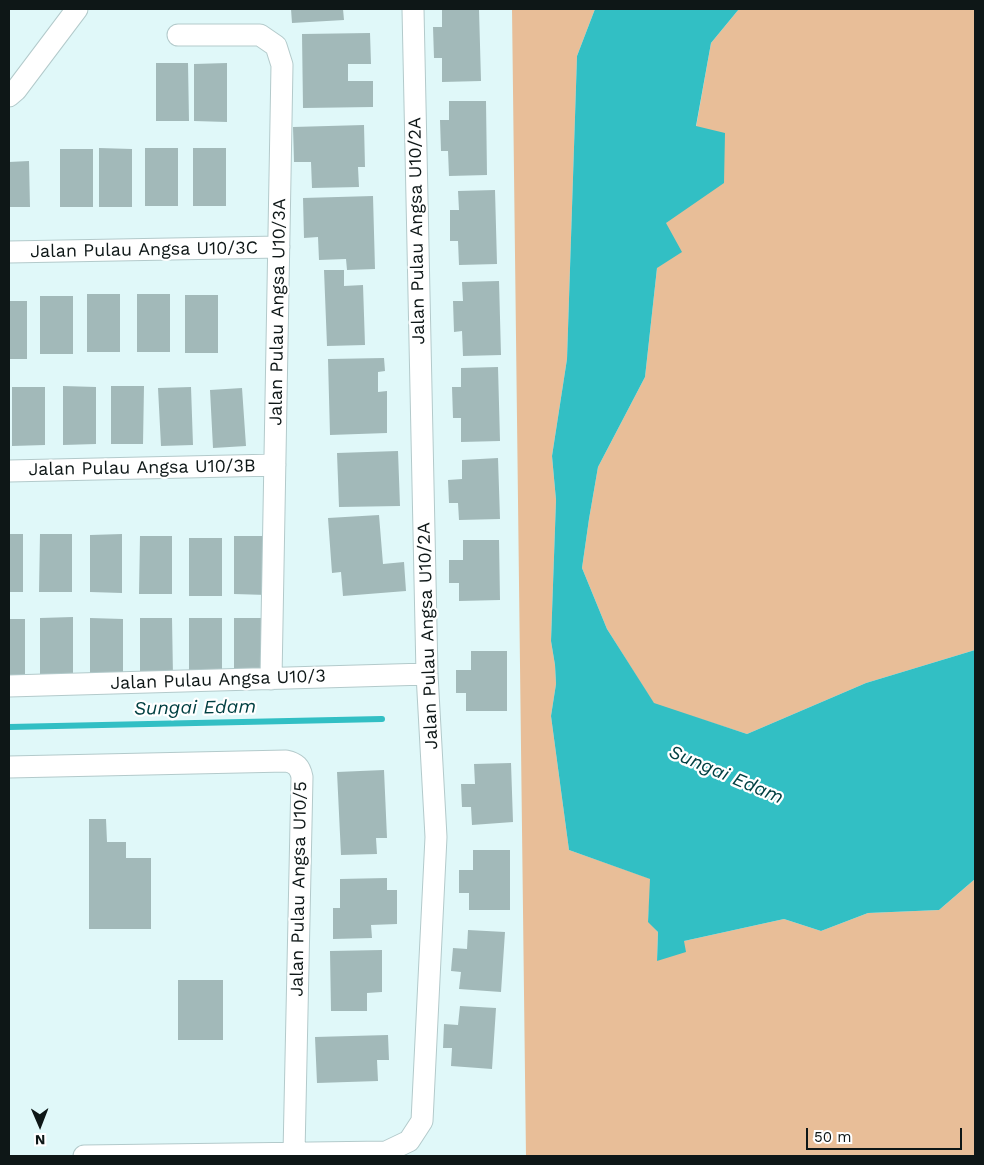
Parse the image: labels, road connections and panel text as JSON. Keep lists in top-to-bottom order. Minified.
{"streets":{"street":["Jalan Pulau Angsa U10/2A","Jalan Pulau Angsa U10/3C","Jalan Pulau Angsa U10/3A","Jalan Pulau Angsa U10/3B","Jalan Pulau Angsa U10/3","Jalan Pulau Angsa U10/5"]},"crossings":[["Jalan Pulau Angsa U10/2A","Jalan Pulau Angsa U10/3"],["Jalan Pulau Angsa U10/2A","Jalan Pulau Angsa U10/5"],["Jalan Pulau Angsa U10/3C","Jalan Pulau Angsa U10/3A"],["Jalan Pulau Angsa U10/3A","Jalan Pulau Angsa U10/3B"],["Jalan Pulau Angsa U10/3A","Jalan Pulau Angsa U10/3"]],"water":["Sungai Edam"],"scale_bar":"50 m","north":"bottom"}
